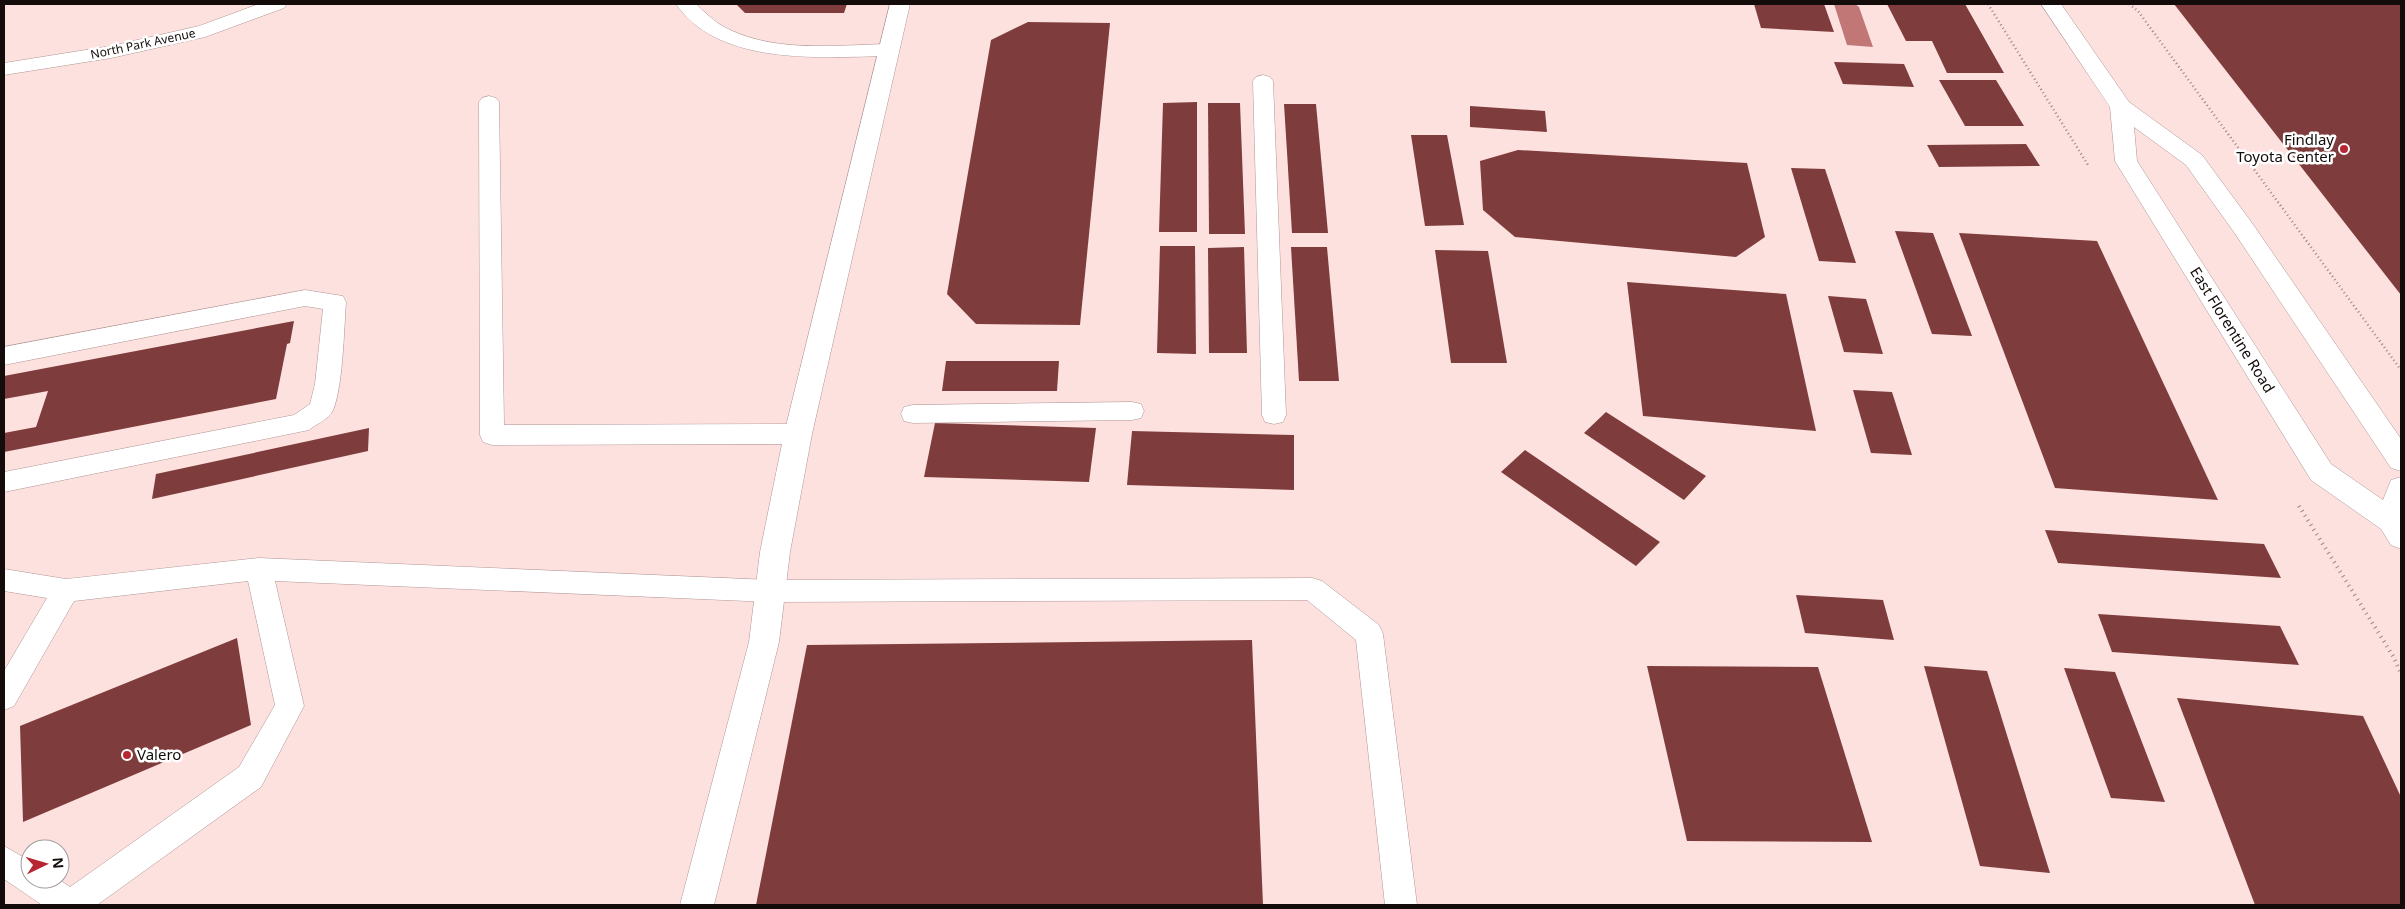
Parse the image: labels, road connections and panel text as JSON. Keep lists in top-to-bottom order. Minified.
{"streets":{"street":["North Park Avenue","East Florentine Road"]},"places":["Findlay Toyota Center","Valero"],"north":"right"}
